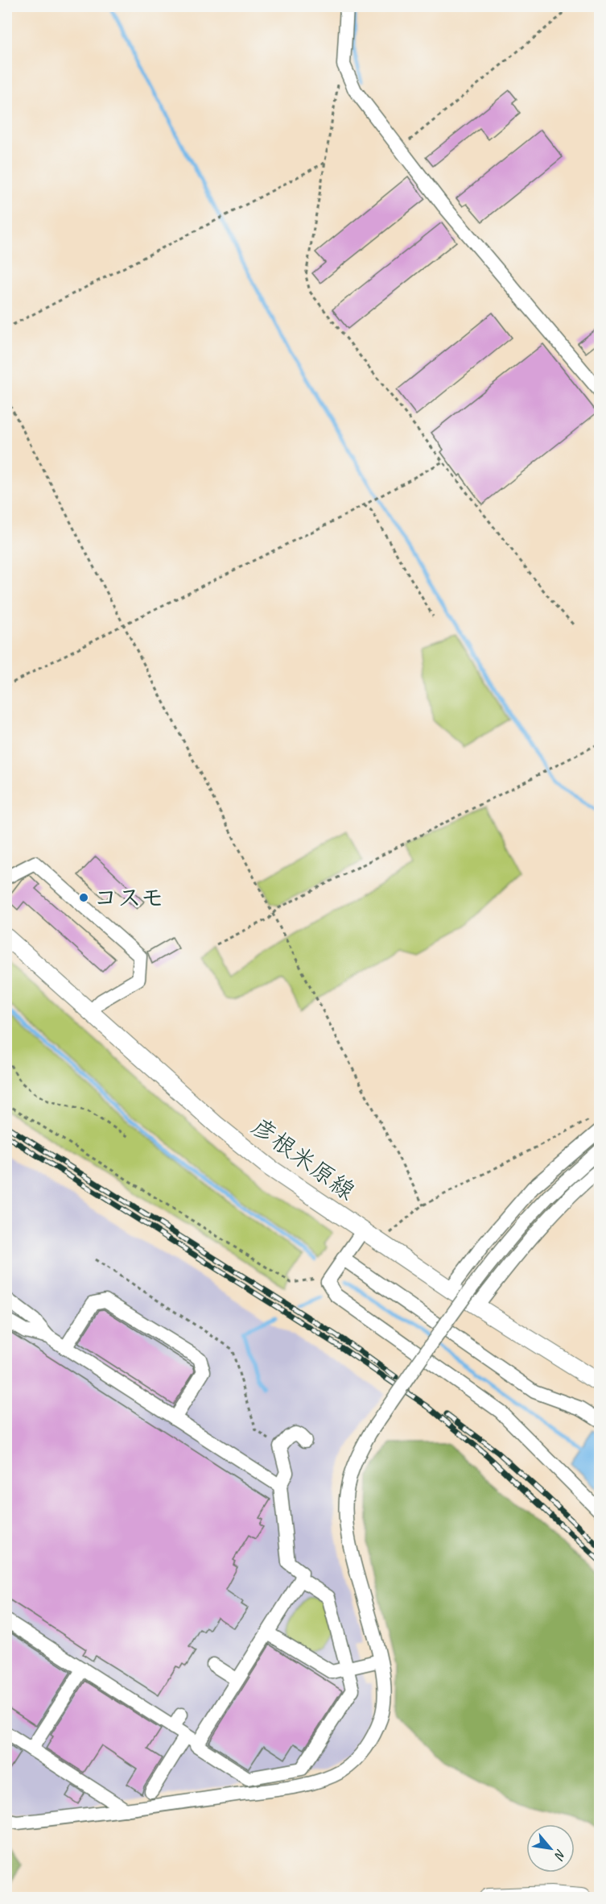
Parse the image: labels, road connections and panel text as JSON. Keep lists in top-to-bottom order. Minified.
{"streets":{"main road":["彦根米原線"]},"places":["コスモ"],"north":"bottom right"}
